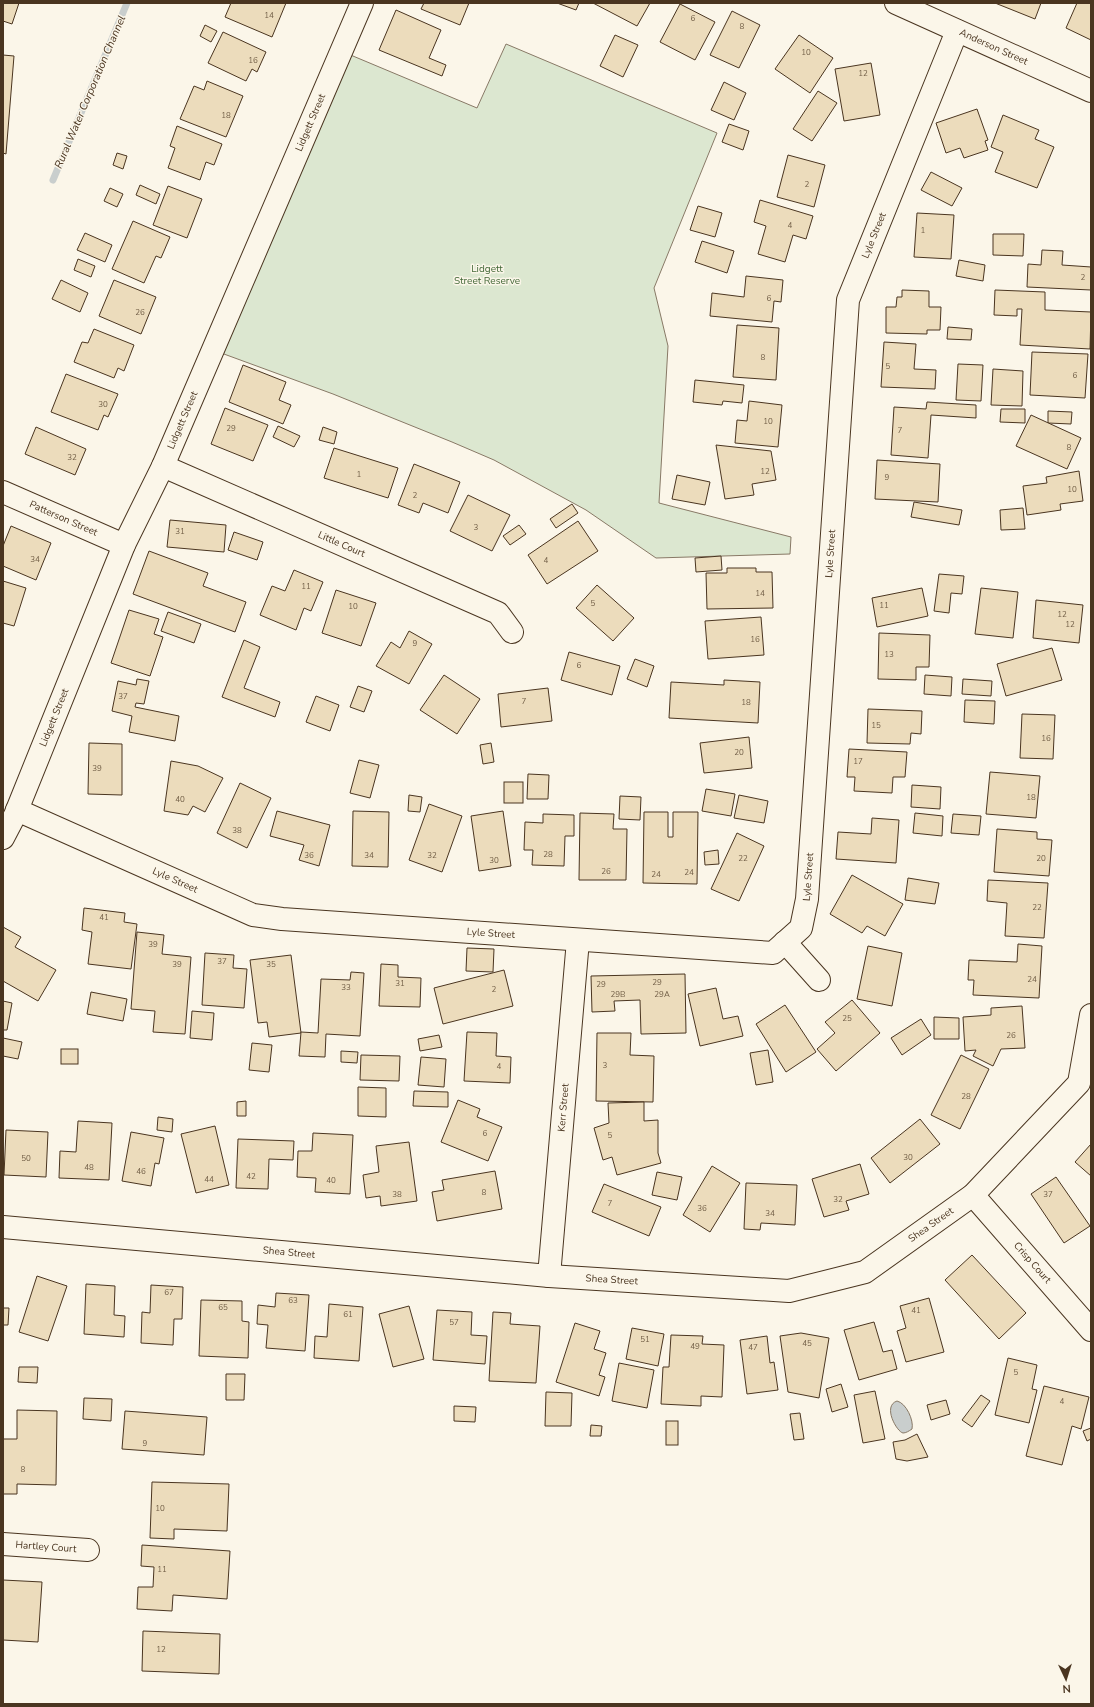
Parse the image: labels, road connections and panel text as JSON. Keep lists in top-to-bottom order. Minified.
{"streets":{"street":["Anderson Street","Lidgett Street","Lyle Street","Patterson Street","Little Court","Kerr Street","Shea Street","Crisp Court","Hartley Court"]},"crossings":[["Anderson Street","Lyle Street"],["Lidgett Street","Lyle Street"],["Lidgett Street","Patterson Street"],["Lidgett Street","Little Court"],["Lyle Street","Kerr Street"],["Kerr Street","Shea Street"],["Shea Street","Crisp Court"]],"water":["Rural Water Corporation Channel"],"parks":["Lidgett Street Reserve"],"house_numbers":["14","6","8","10","16","12","18","2","4","1","2","6","26","8","5","6","30","10","29","7","8","32","12","1","9","10","2","3","31","34","4","11","14","5","11","10","12","12","16","9","13","6","37","7","18","15","16","20","17","39","18","40","38","28","36","34","32","22","20","30","26","24","24","22","41","39","37","39","35","24","29","31","29","33","2","29B","29A","25","26","3","4","28","6","5","30","50","48","46","42","44","40","8","38","37","32","7","36","34","67","63","65","41","61","57","51","45","49","47","5","4","9","8","10","11","12"],"north":"bottom"}
